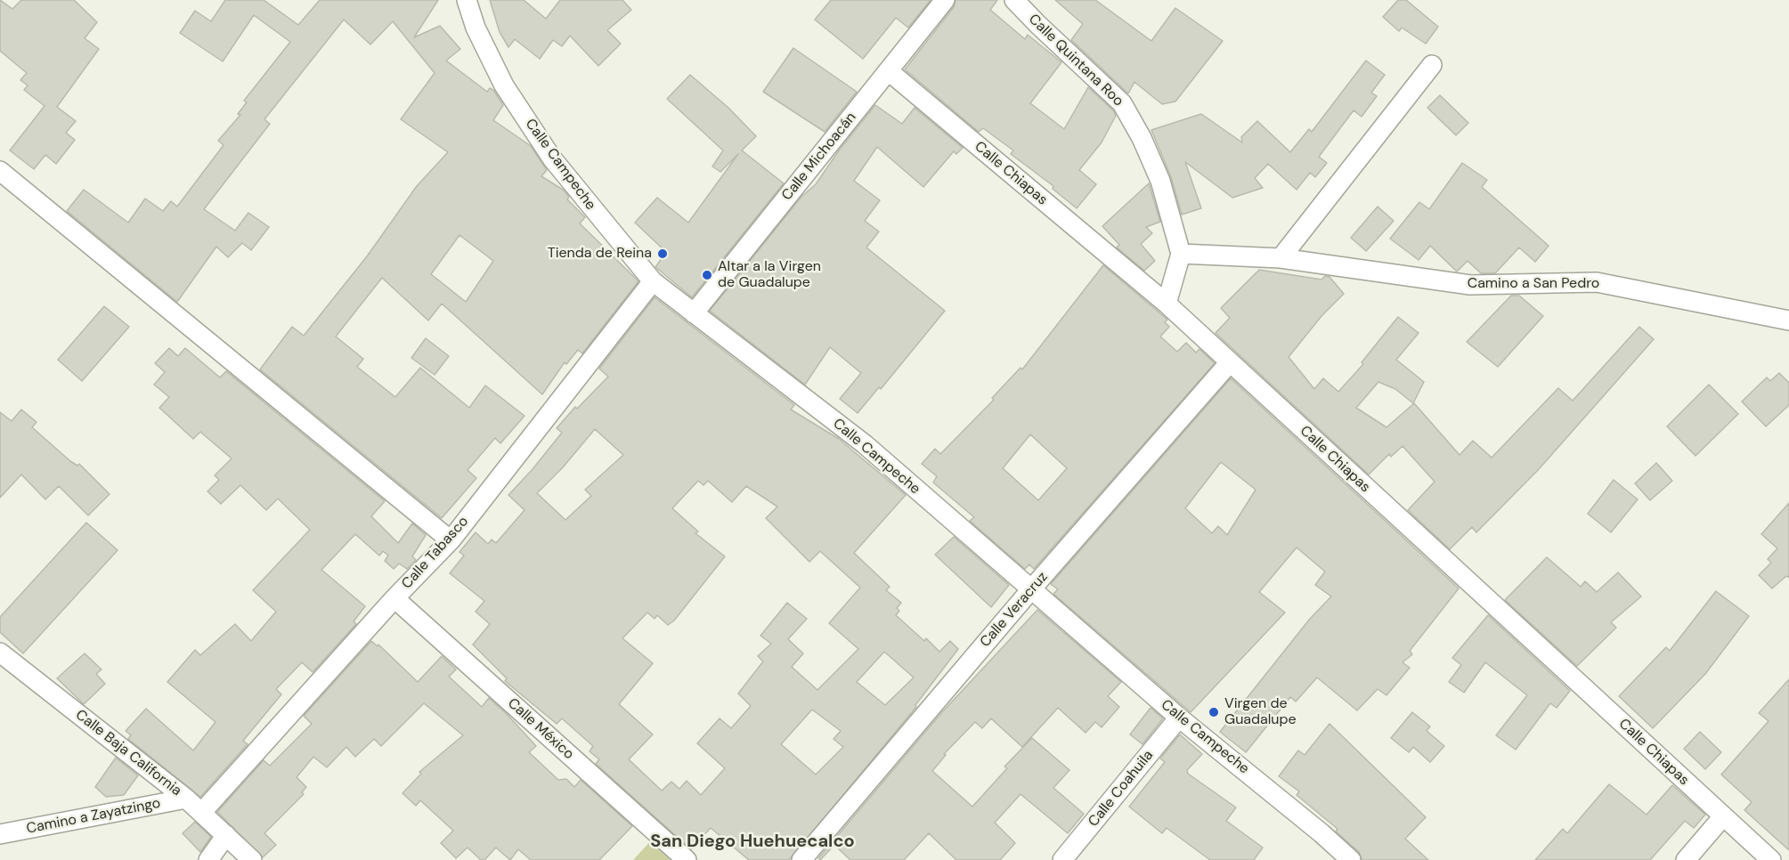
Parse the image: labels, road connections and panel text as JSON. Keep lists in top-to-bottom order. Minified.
{"streets":{"street":["Calle Quintana Roo","Calle Michoacán","Calle Campeche","Calle Chiapas","Camino a San Pedro","Calle Tabasco","Calle Veracruz","Calle México","Calle Baja California","Calle Coahuila","Camino a Zayatzingo"]},"crossings":[["Calle Quintana Roo","Camino a San Pedro"],["Calle Michoacán","Calle Campeche"],["Calle Michoacán","Calle Chiapas"],["Calle Campeche","Calle Tabasco"],["Calle Campeche","Calle Veracruz"],["Calle Campeche","Calle Coahuila"],["Calle Chiapas","Calle Veracruz"],["Calle Tabasco","Calle México"],["Calle Tabasco","Calle Baja California"],["Calle Baja California","Camino a Zayatzingo"]],"districts":["San Diego Huehuecalco"],"places":["Tienda de Reina","Altar a la Virgen de Guadalupe","Virgen de Guadalupe"]}
